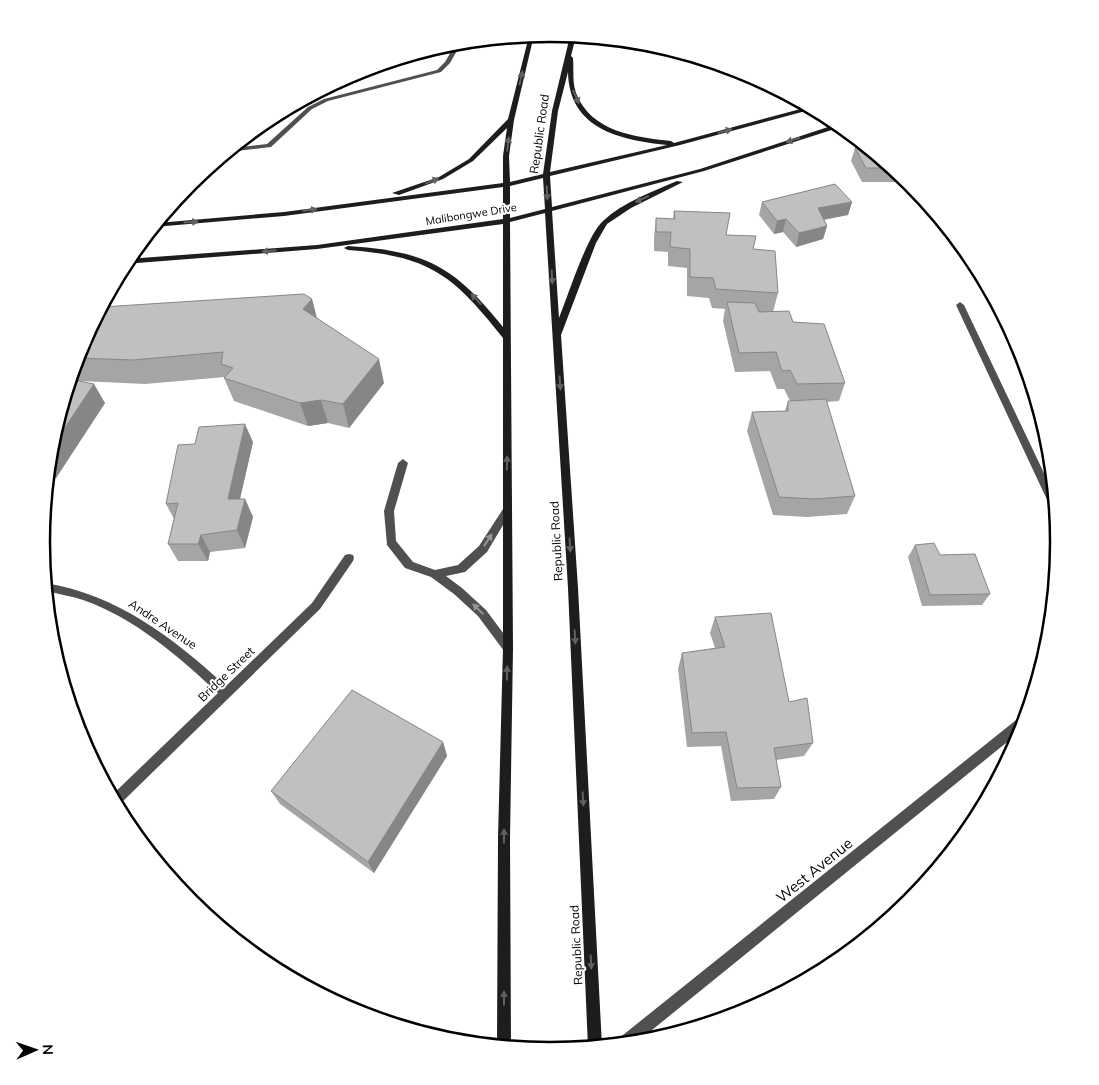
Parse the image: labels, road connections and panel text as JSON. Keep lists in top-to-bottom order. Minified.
{"streets":{"main road":["Republic Road","Malibongwe Drive"],"street":["Andre Avenue","Bridge Street","West Avenue"]},"crossings":[["Republic Road","Malibongwe Drive"],["Andre Avenue","Bridge Street"]],"north":"right"}
